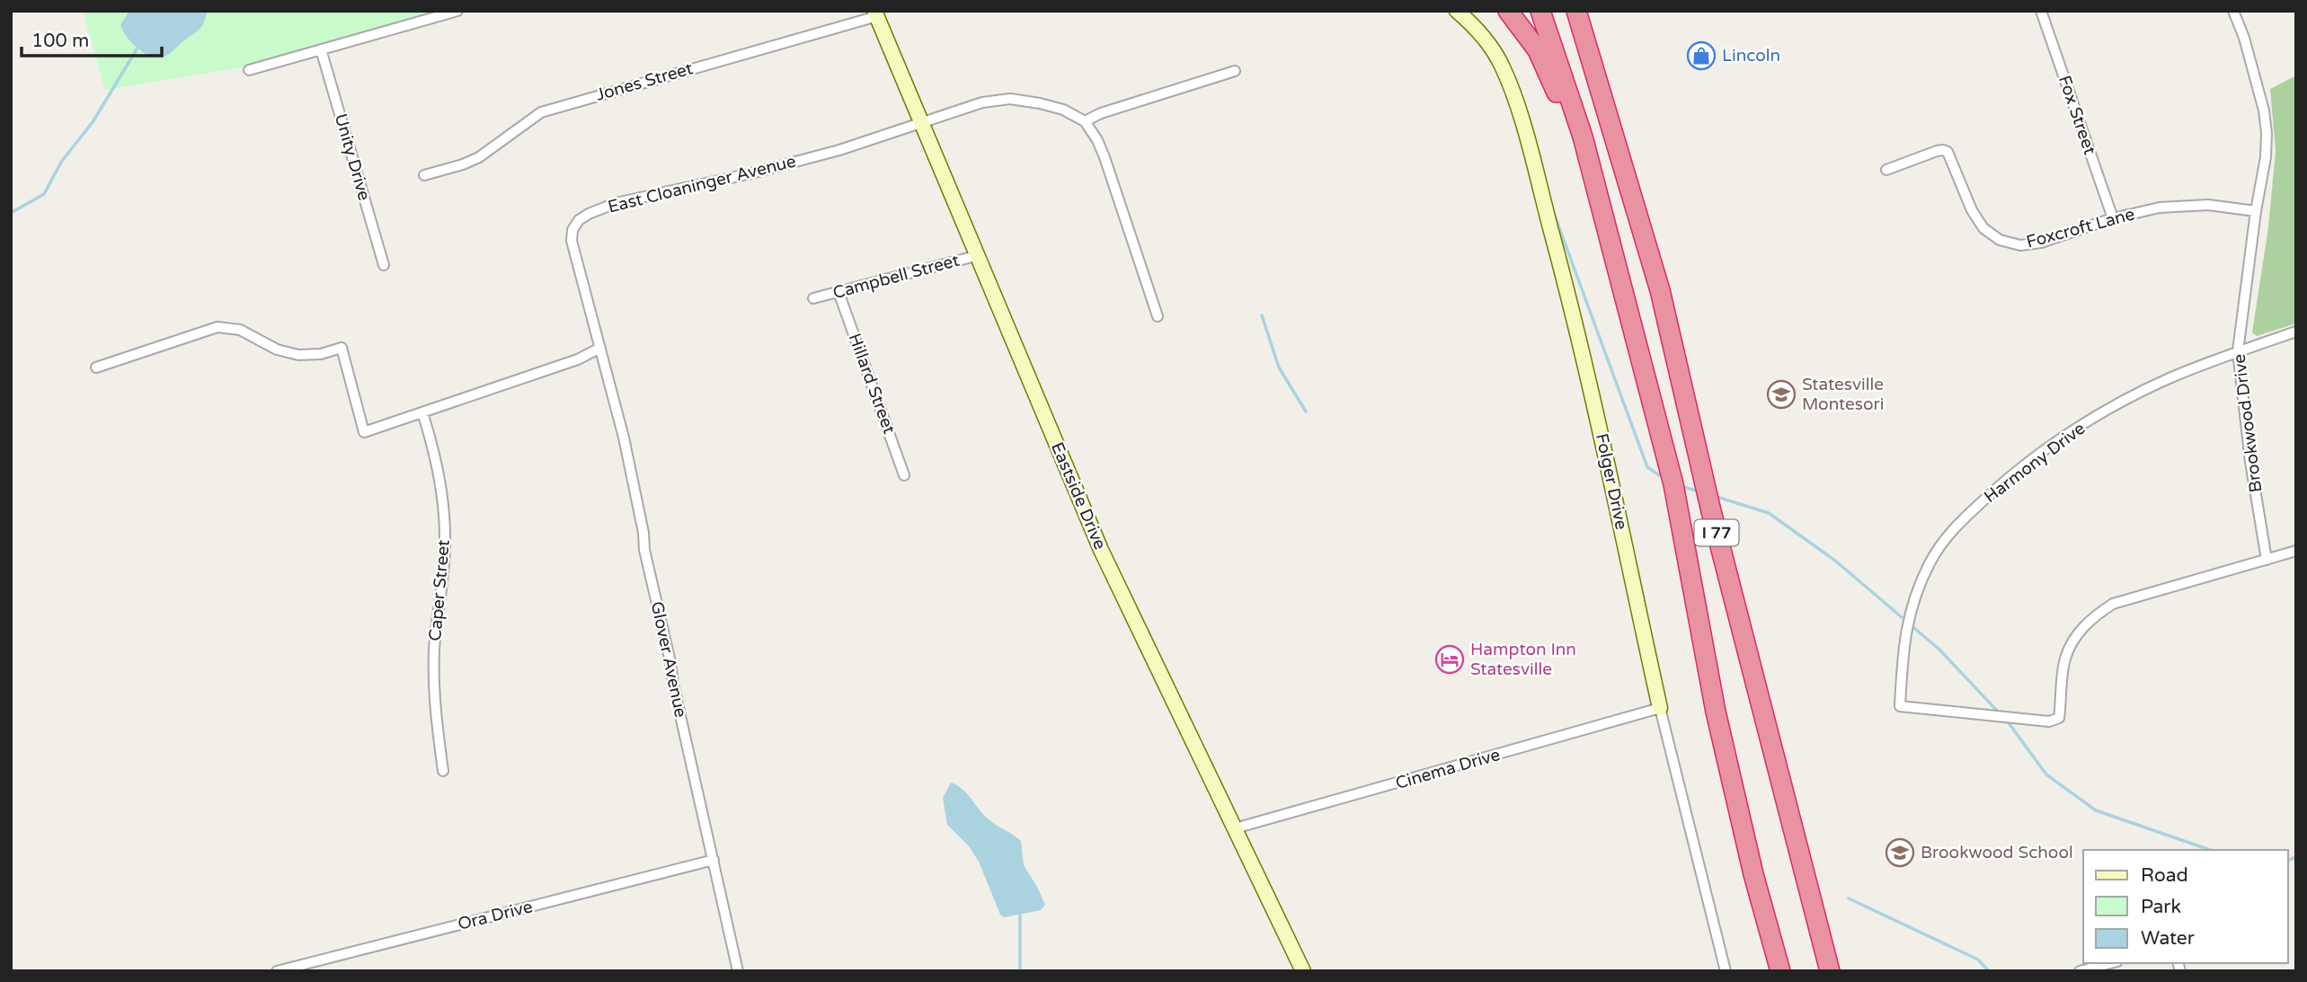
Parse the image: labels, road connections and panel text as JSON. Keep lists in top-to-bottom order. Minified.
{"streets":{"highway":["I 77"],"street":["Jones Street","Fox Street","Unity Drive","East Cloaninger Avenue","Foxcroft Lane","Campbell Street","Hillard Street","Brookwood Drive","Harmony Drive","Folger Drive","Eastside Drive","Caper Street","Glover Avenue","Cinema Drive","Ora Drive"]},"crossings":[["Jones Street","Eastside Drive"],["Fox Street","Foxcroft Lane"],["East Cloaninger Avenue","Eastside Drive"],["East Cloaninger Avenue","Glover Avenue"],["Foxcroft Lane","Brookwood Drive"],["Campbell Street","Hillard Street"],["Campbell Street","Eastside Drive"],["Brookwood Drive","Harmony Drive"],["Folger Drive","Cinema Drive"],["Eastside Drive","Cinema Drive"],["Glover Avenue","Ora Drive"]],"places":{"shop":["Lincoln"],"school or university":["Statesville Montesori","Brookwood School"],"hotel":["Hampton Inn Statesville"]},"legend":["Road","Park","Water"],"scale_bar":"100 m"}
